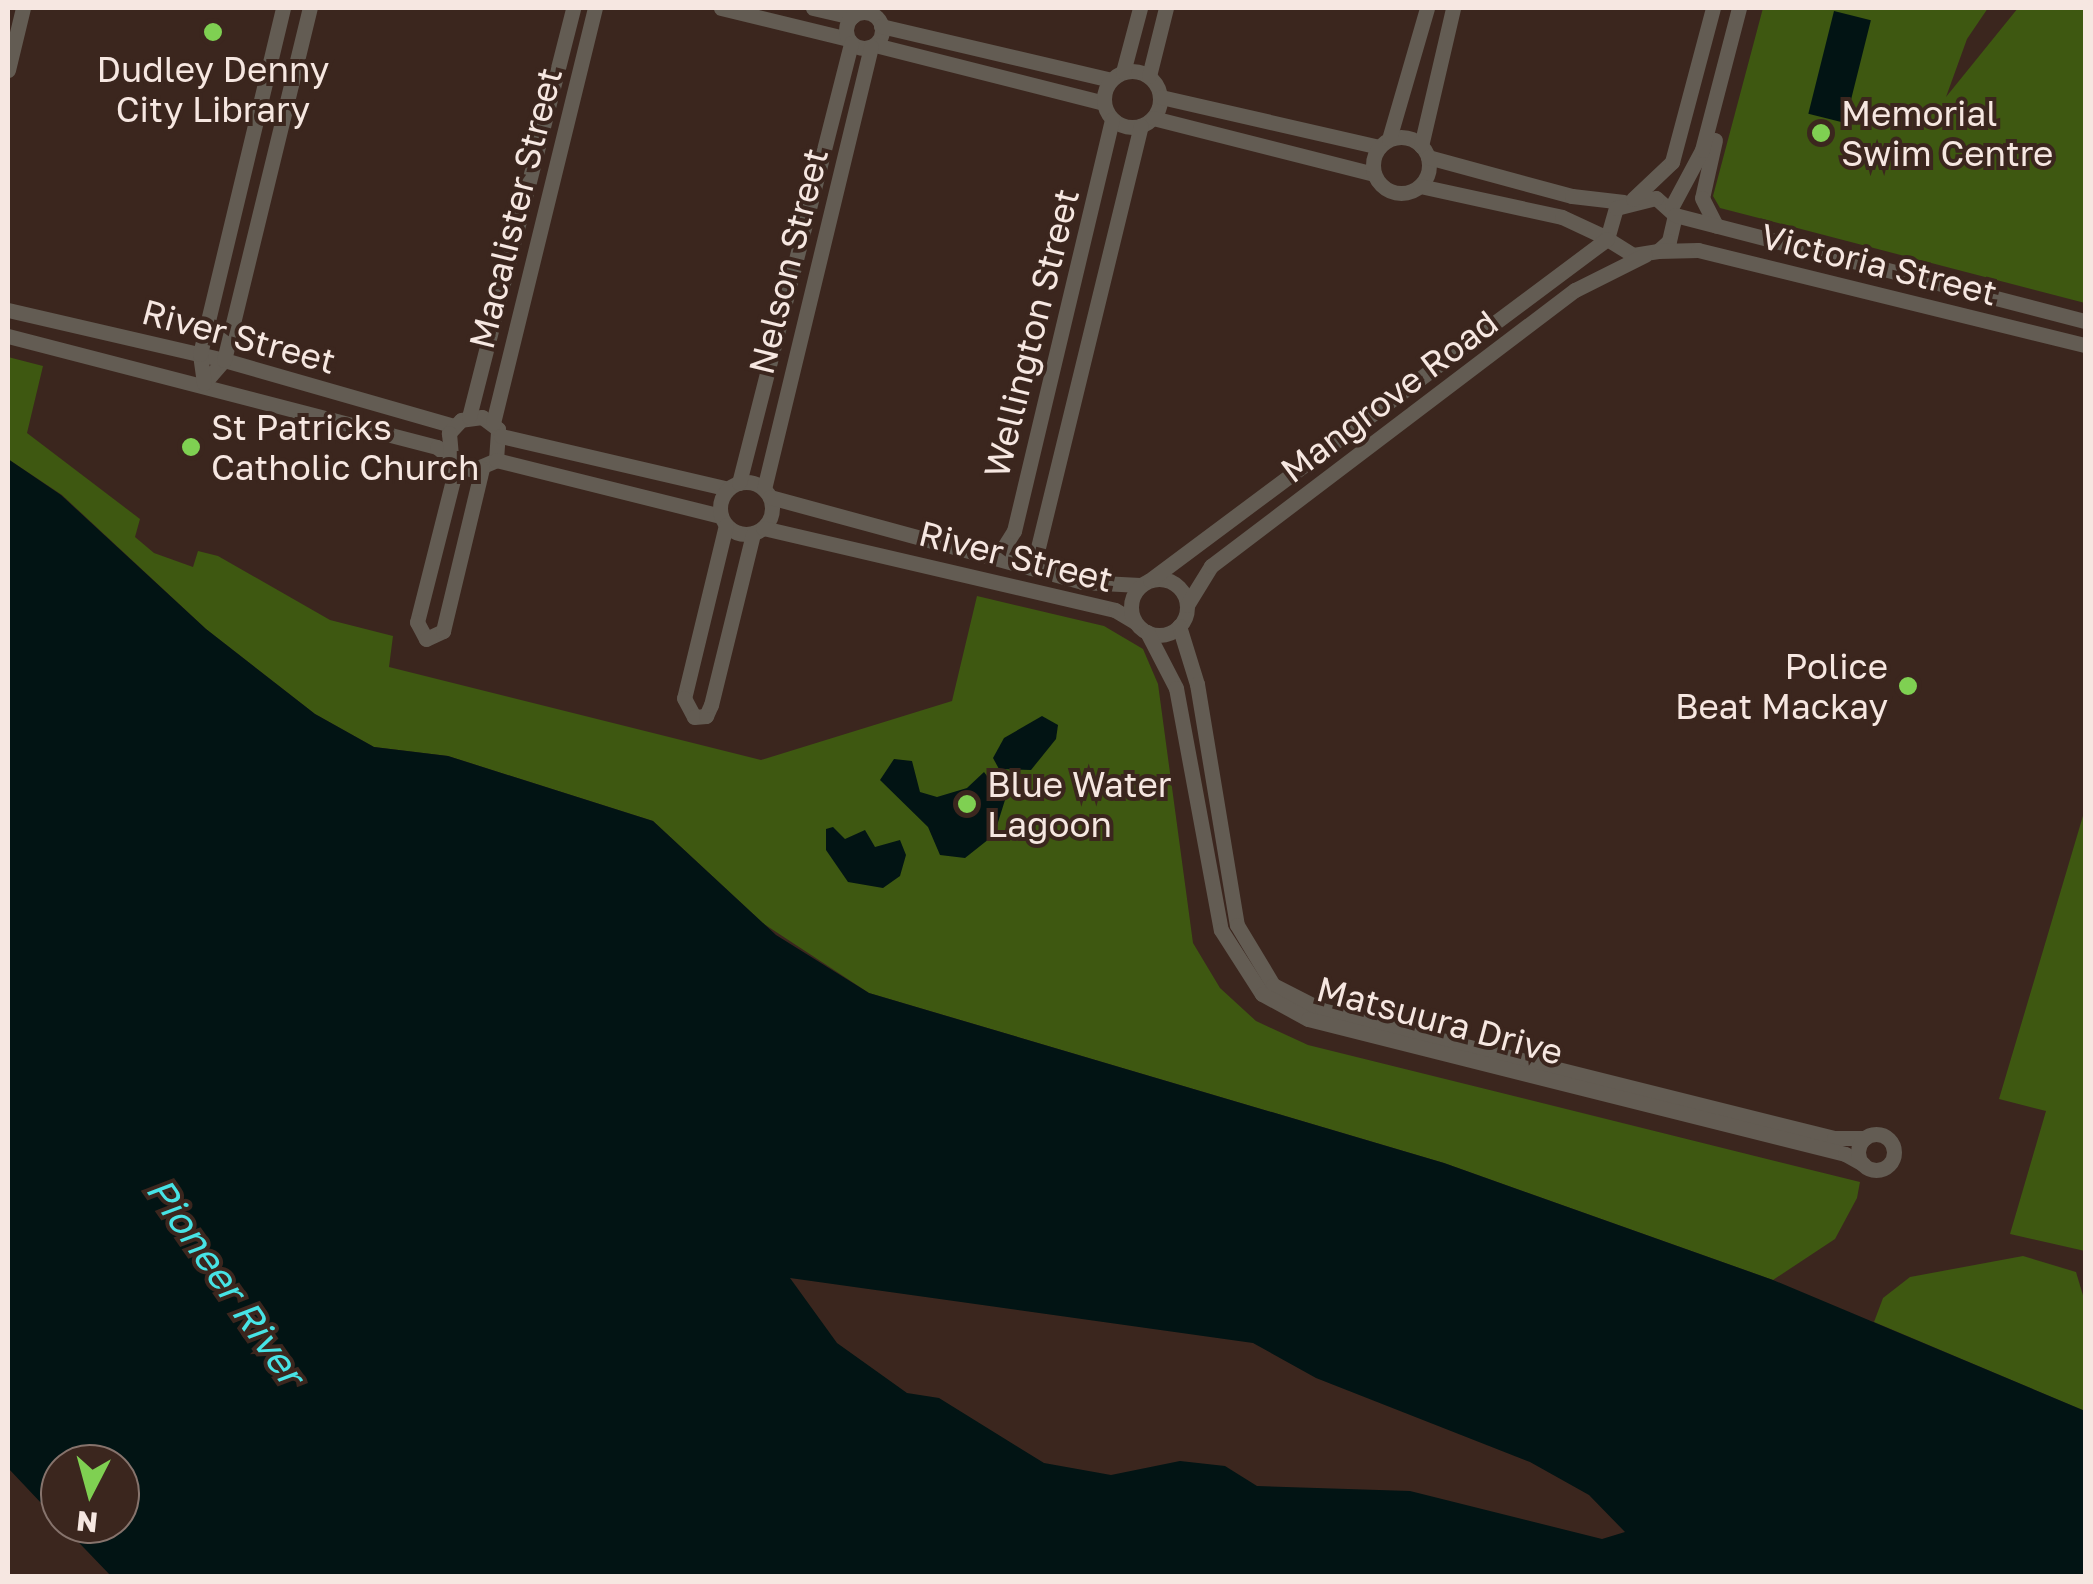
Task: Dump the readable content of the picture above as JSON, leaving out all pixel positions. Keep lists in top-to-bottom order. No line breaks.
{"streets":{"street":["Macalister Street","Nelson Street","Victoria Street","Wellington Street","River Street","Mangrove Road","Matsuura Drive"]},"crossings":[["Macalister Street","River Street"],["Nelson Street","River Street"],["Victoria Street","Mangrove Road"],["Wellington Street","River Street"],["River Street","Mangrove Road"],["River Street","Matsuura Drive"],["Mangrove Road","Matsuura Drive"]],"water":["Pioneer River"],"places":["Dudley Denny City Library","Memorial Swim Centre","St Patricks Catholic Church","Police Beat Mackay","Blue Water Lagoon"],"north":"bottom"}
